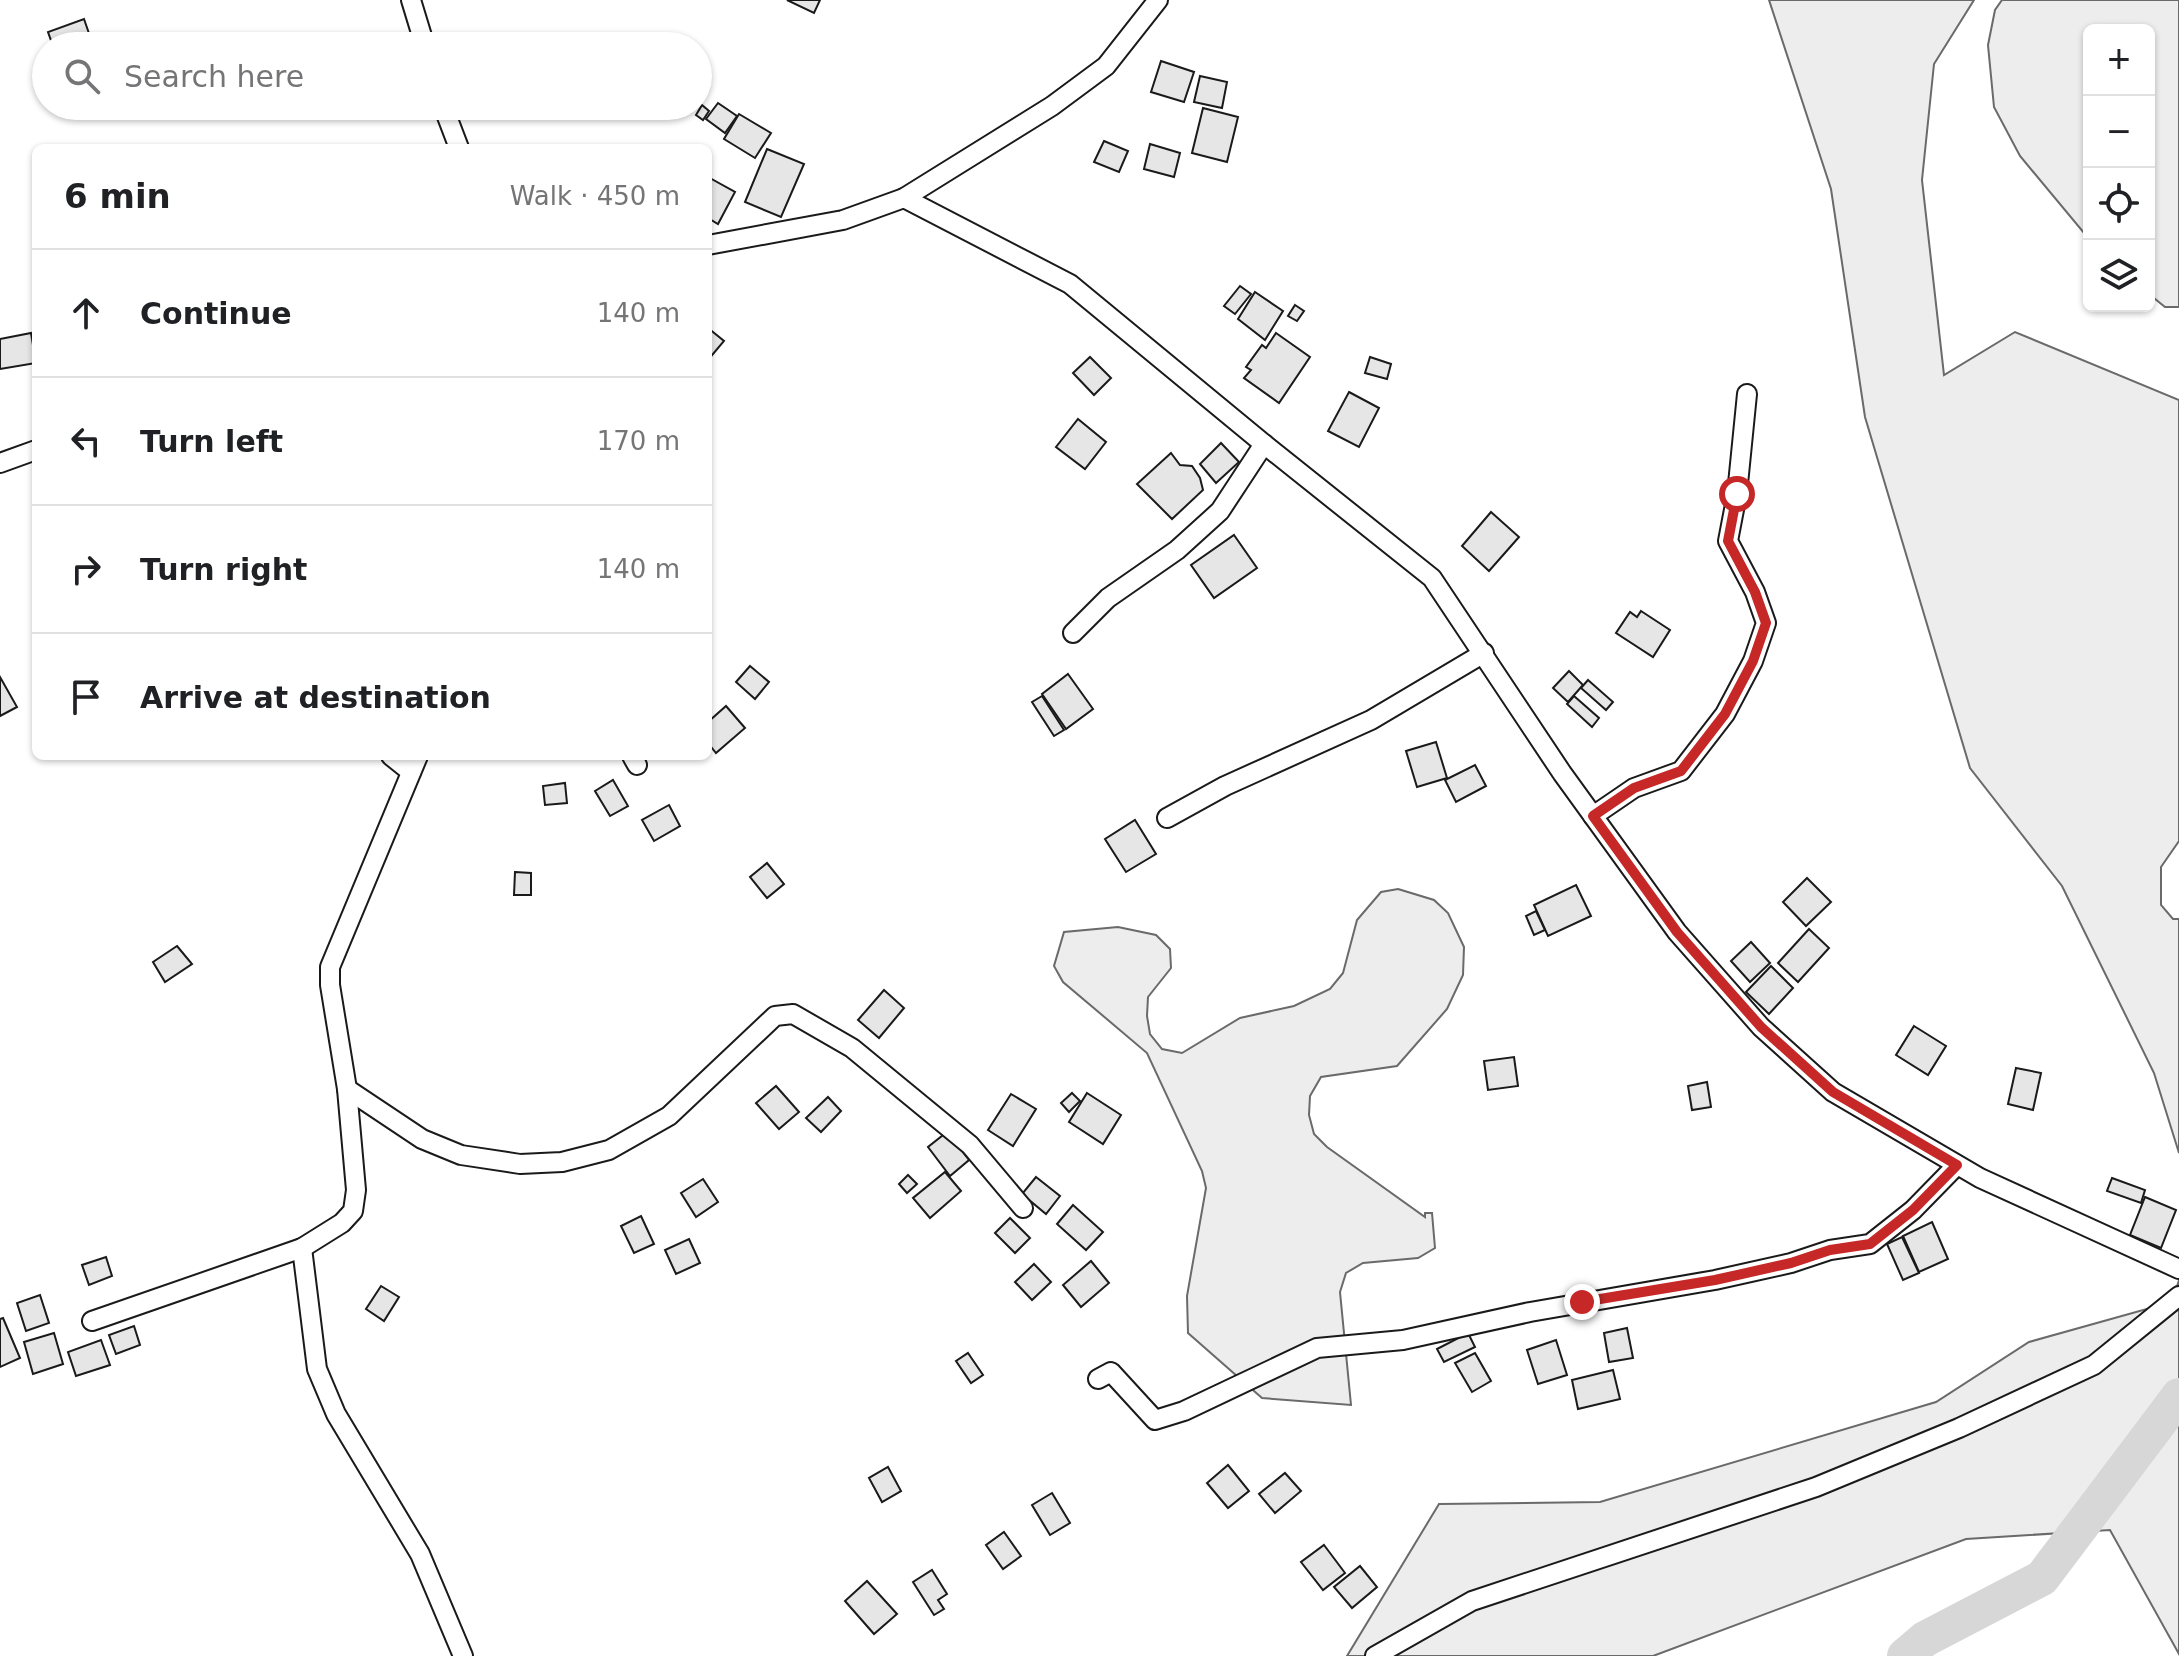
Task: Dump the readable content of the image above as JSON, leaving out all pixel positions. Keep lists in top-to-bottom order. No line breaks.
{"page":{"map_buttons":["+","−"],"search":"Search here","heading":["6 min","Walk · 450 m"],"list":[["Continue","140 m"],["Turn left","170 m"],["Turn right","140 m"],"Arrive at destination"]}}
